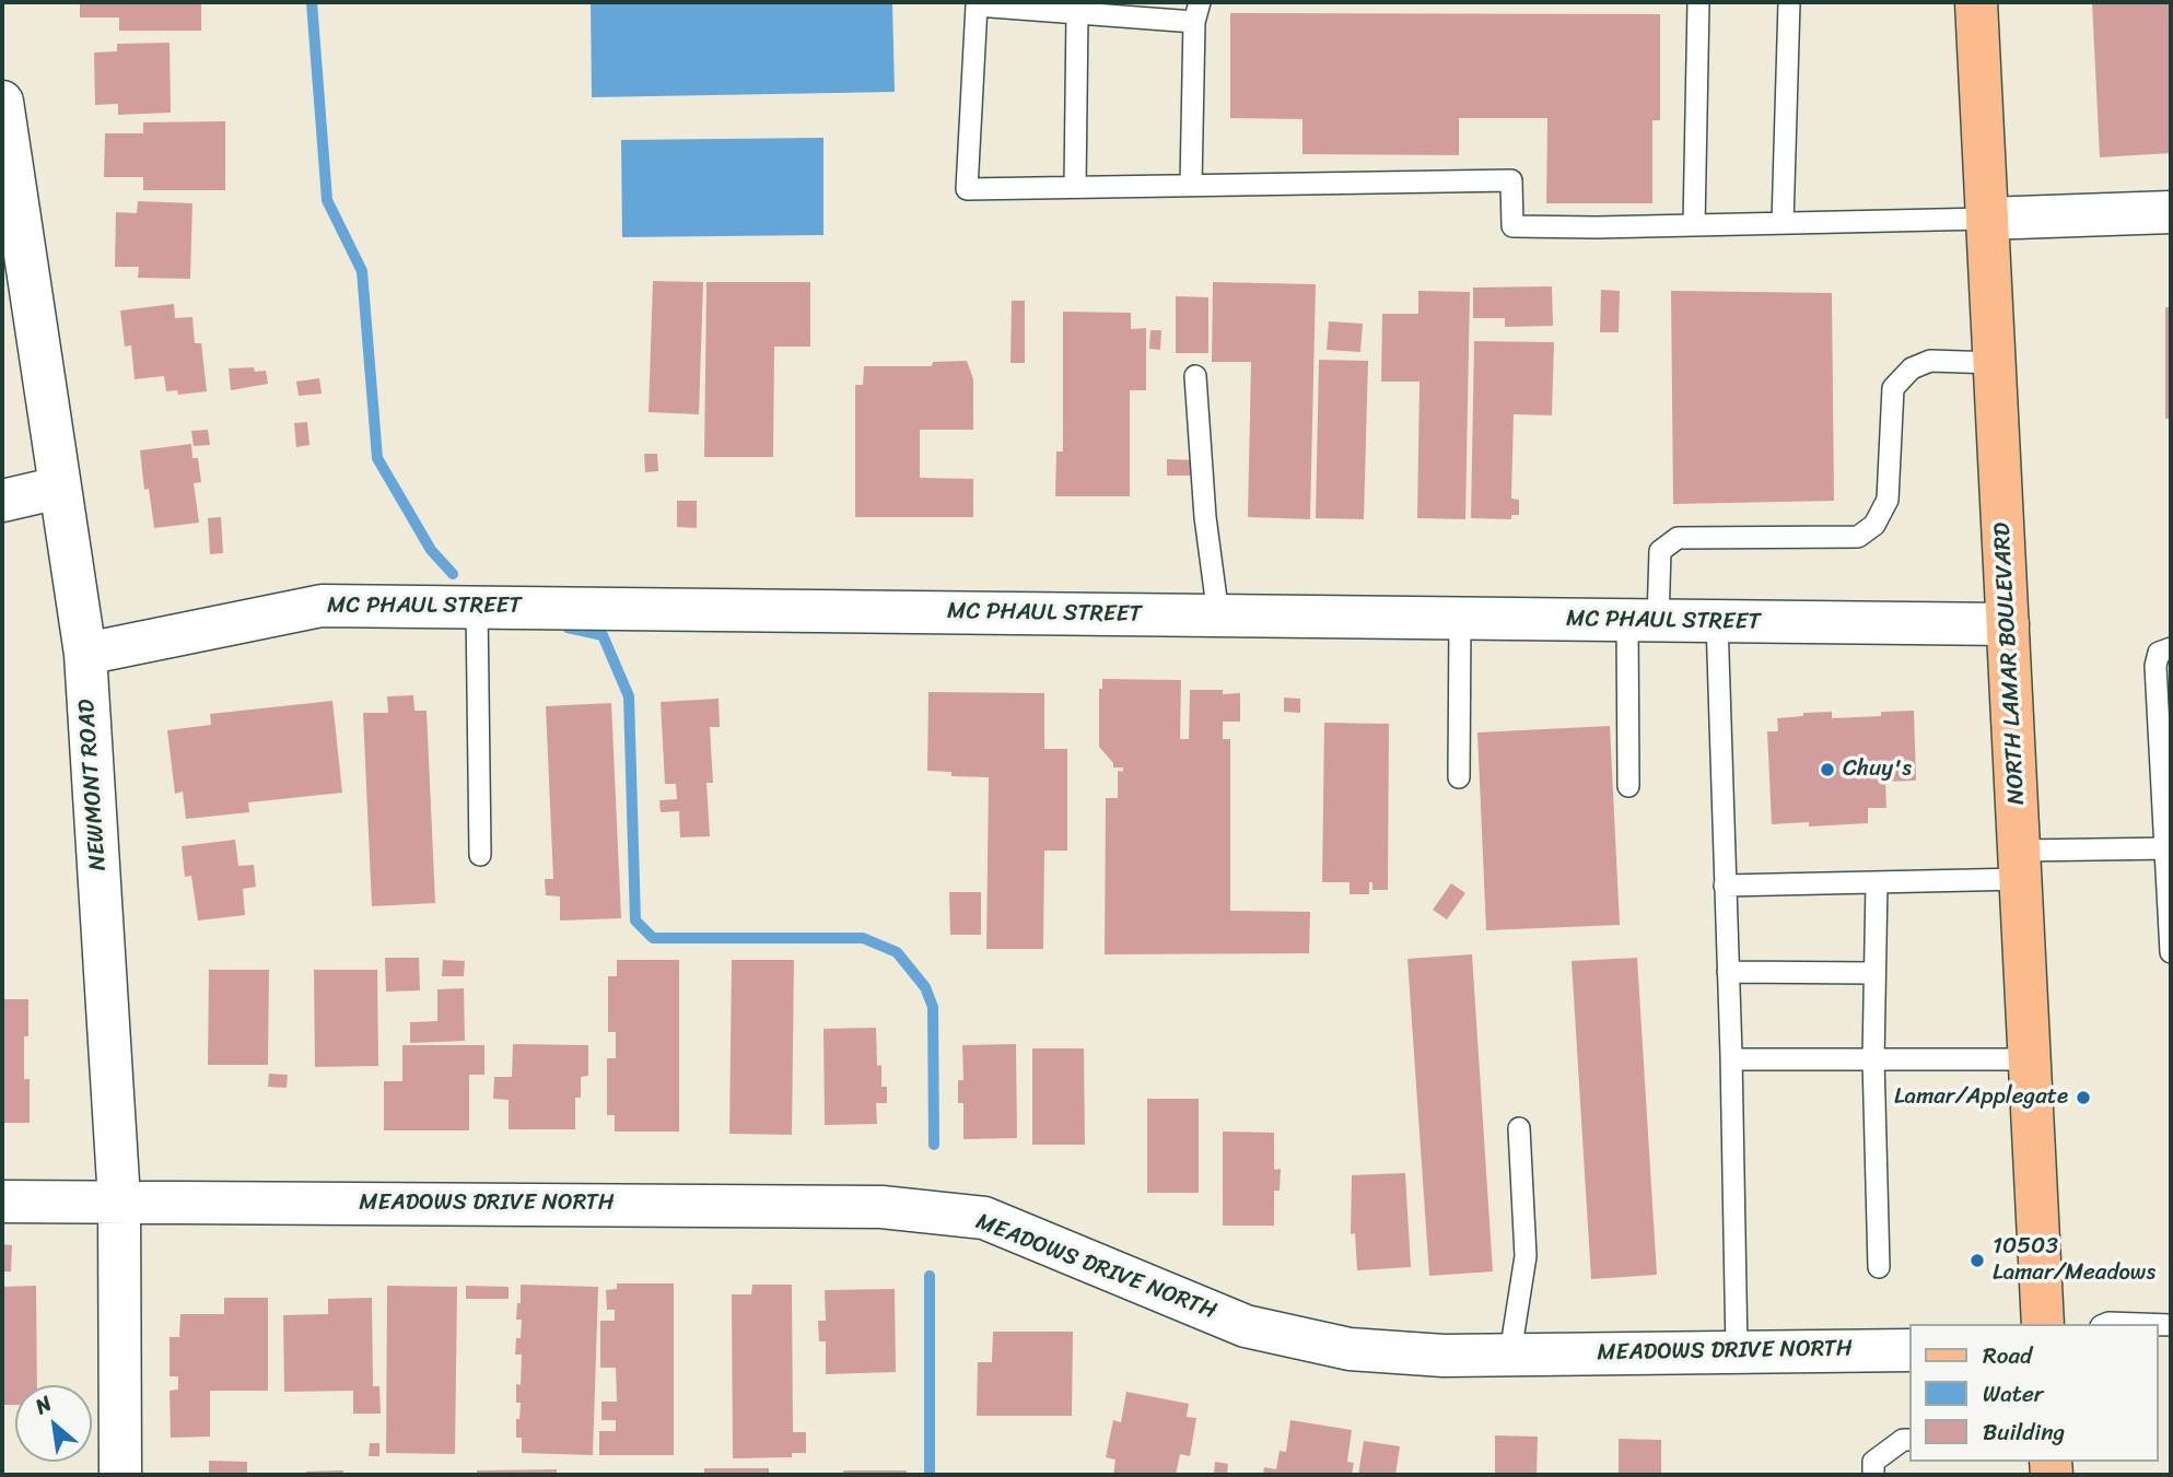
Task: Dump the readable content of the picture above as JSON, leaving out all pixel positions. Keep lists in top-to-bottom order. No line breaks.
{"streets":{"main road":["NORTH LAMAR BOULEVARD"],"street":["MC PHAUL STREET","NEWMONT ROAD","MEADOWS DRIVE NORTH"]},"crossings":[["MC PHAUL STREET","NORTH LAMAR BOULEVARD"],["MC PHAUL STREET","NEWMONT ROAD"],["NEWMONT ROAD","MEADOWS DRIVE NORTH"]],"places":["Chuy's","Lamar/Applegate","10503 Lamar/Meadows"],"legend":["Road","Water","Building"],"north":"top left"}
